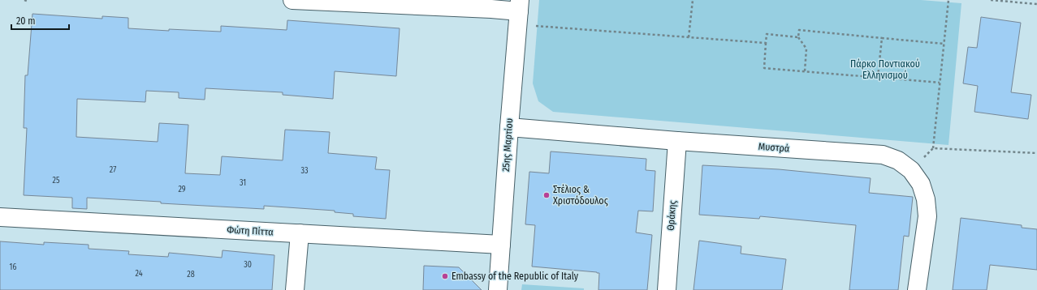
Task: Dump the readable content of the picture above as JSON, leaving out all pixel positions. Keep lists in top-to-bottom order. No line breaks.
{"streets":{"street":["25ης Μαρτίου","Μυστρά","Θράκης","Φώτη Πίττα"]},"crossings":[["25ης Μαρτίου","Μυστρά"],["25ης Μαρτίου","Φώτη Πίττα"],["Μυστρά","Θράκης"]],"parks":["Πάρκο Ποντιακού Ελληνισμού"],"places":["Στέλιος & Χριστόδουλος","Embassy of the Republic of Italy"],"house_numbers":["27","33","25","31","29","30","16","24","28"],"scale_bar":"20 m"}
